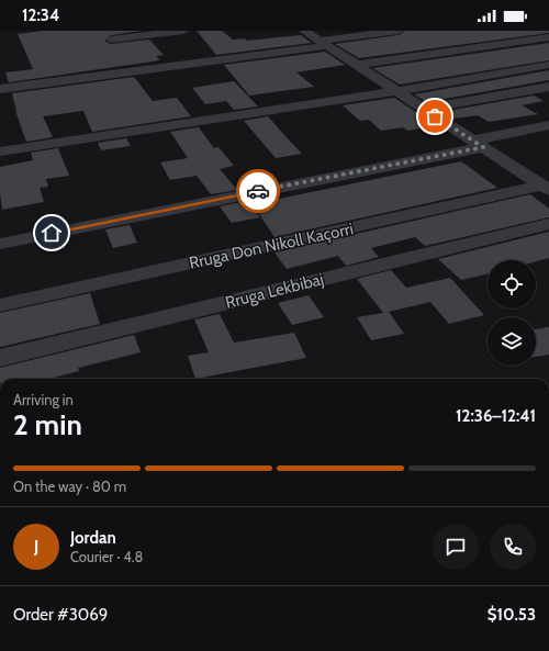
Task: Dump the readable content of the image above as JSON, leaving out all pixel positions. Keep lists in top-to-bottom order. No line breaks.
{"streets":{"street":["Rruga Don Nikoll Kaçorri","Rruga Lekbibaj"]},"page":{"status":"12:34","heading":["2 min","Arriving in","12:36–12:41"],"panel":["Jordan","Courier · 4.8","Order #3069","$10.53"],"bar":"On the way · 80 m","round":"J"}}
